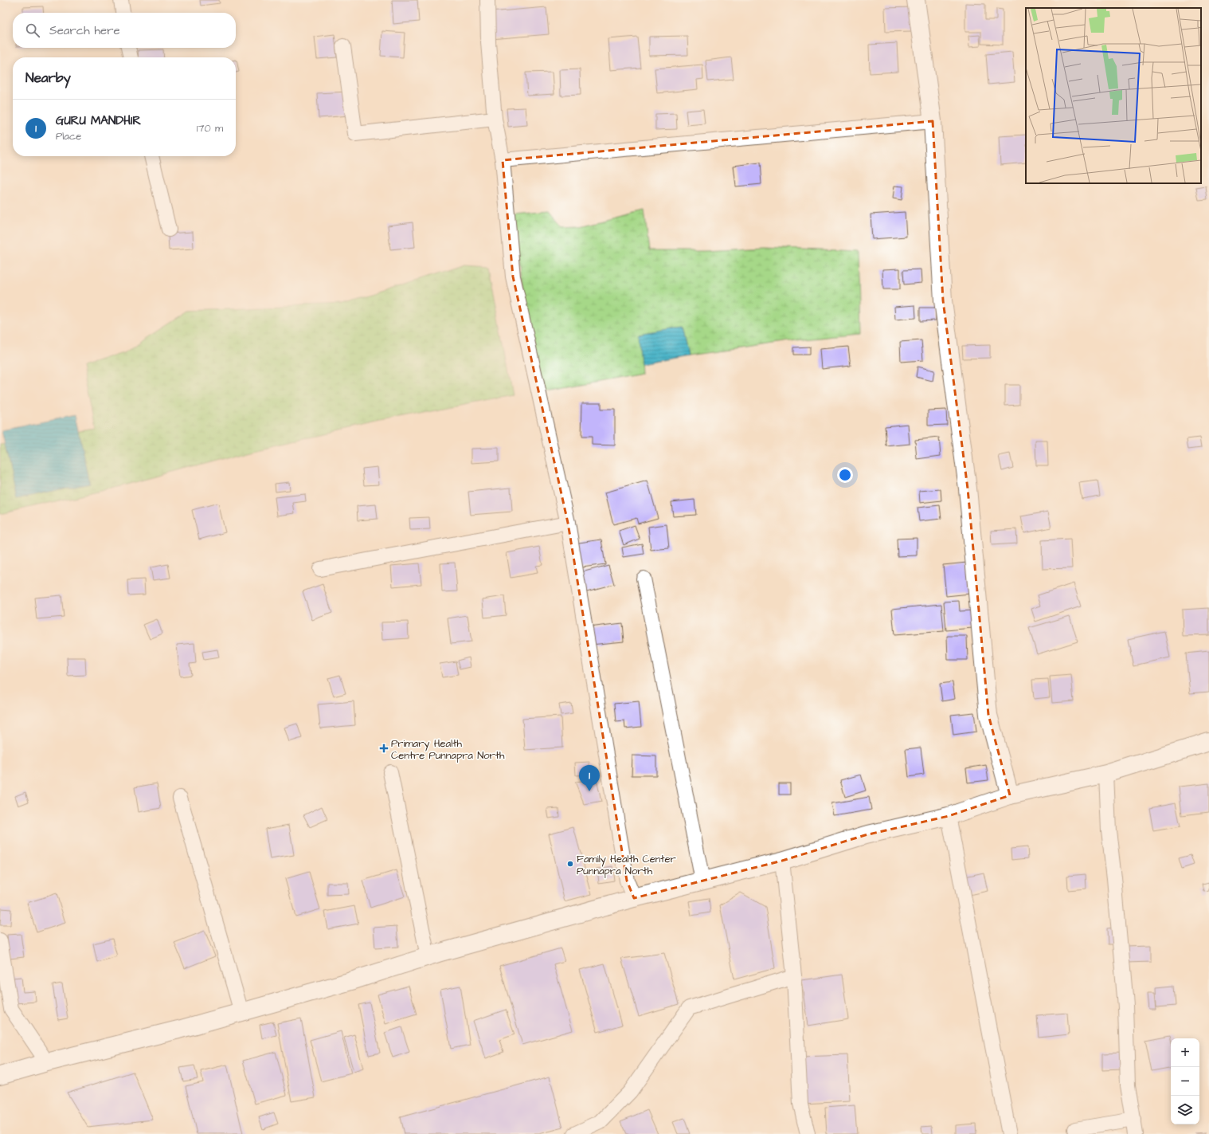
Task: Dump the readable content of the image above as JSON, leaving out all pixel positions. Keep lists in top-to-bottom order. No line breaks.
{"places":{"health":["Primary Health Centre Punnapra North"],"other":["Family Health Center Punnapra North"]},"page":{"search":"Search here","heading":"Nearby","list":[{"mark":"1","name":"GURU MANDHIR","note":"Place","value":"170 m"}],"pins":"1","map_buttons":["+","−"]}}
